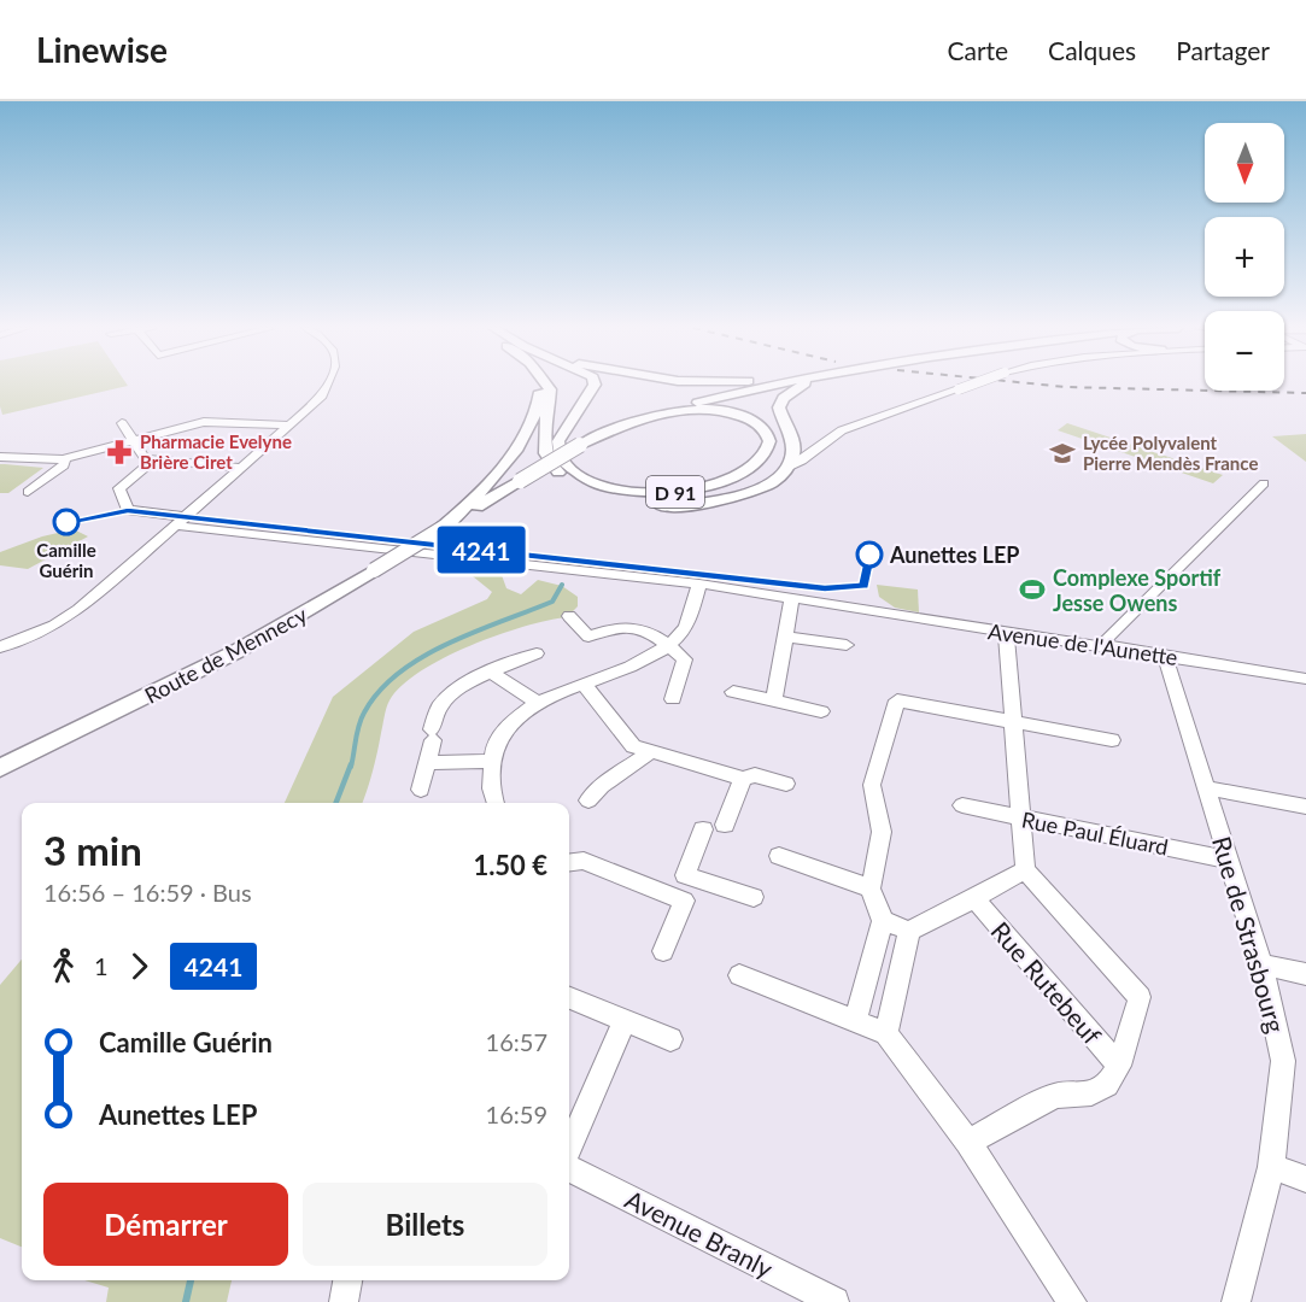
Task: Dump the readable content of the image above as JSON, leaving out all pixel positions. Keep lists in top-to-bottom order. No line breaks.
{"streets":{"main road":["D 91","Route de Mennecy"],"street":["Avenue de l'Aunette","Rue Paul Éluard","Rue de Strasbourg","Rue Rutebeuf","Avenue Branly"]},"crossings":[["D 91","Route de Mennecy"],["Avenue de l'Aunette","Rue de Strasbourg"],["Rue Paul Éluard","Rue de Strasbourg"]],"places":{"pharmacy":["Pharmacie Evelyne Brière Ciret"],"school or university":["Lycée Polyvalent Pierre Mendès France"],"other":["Camille Guérin","Aunettes LEP"],"sports":["Complexe Sportif Jesse Owens"]},"lines":["bus line 4241"],"north":"bottom","page":{"header":"Linewise","nav":["Carte","Calques","Partager"],"on_map":"4241","map_buttons":["+","−"],"heading":["3 min","16:56 – 16:59 · Bus","1.50 €"],"legs":["1","4241"],"list":[{"name":"Camille Guérin","value":"16:57"},{"name":"Aunettes LEP","value":"16:59"}],"buttons":["Démarrer","Billets"]}}
